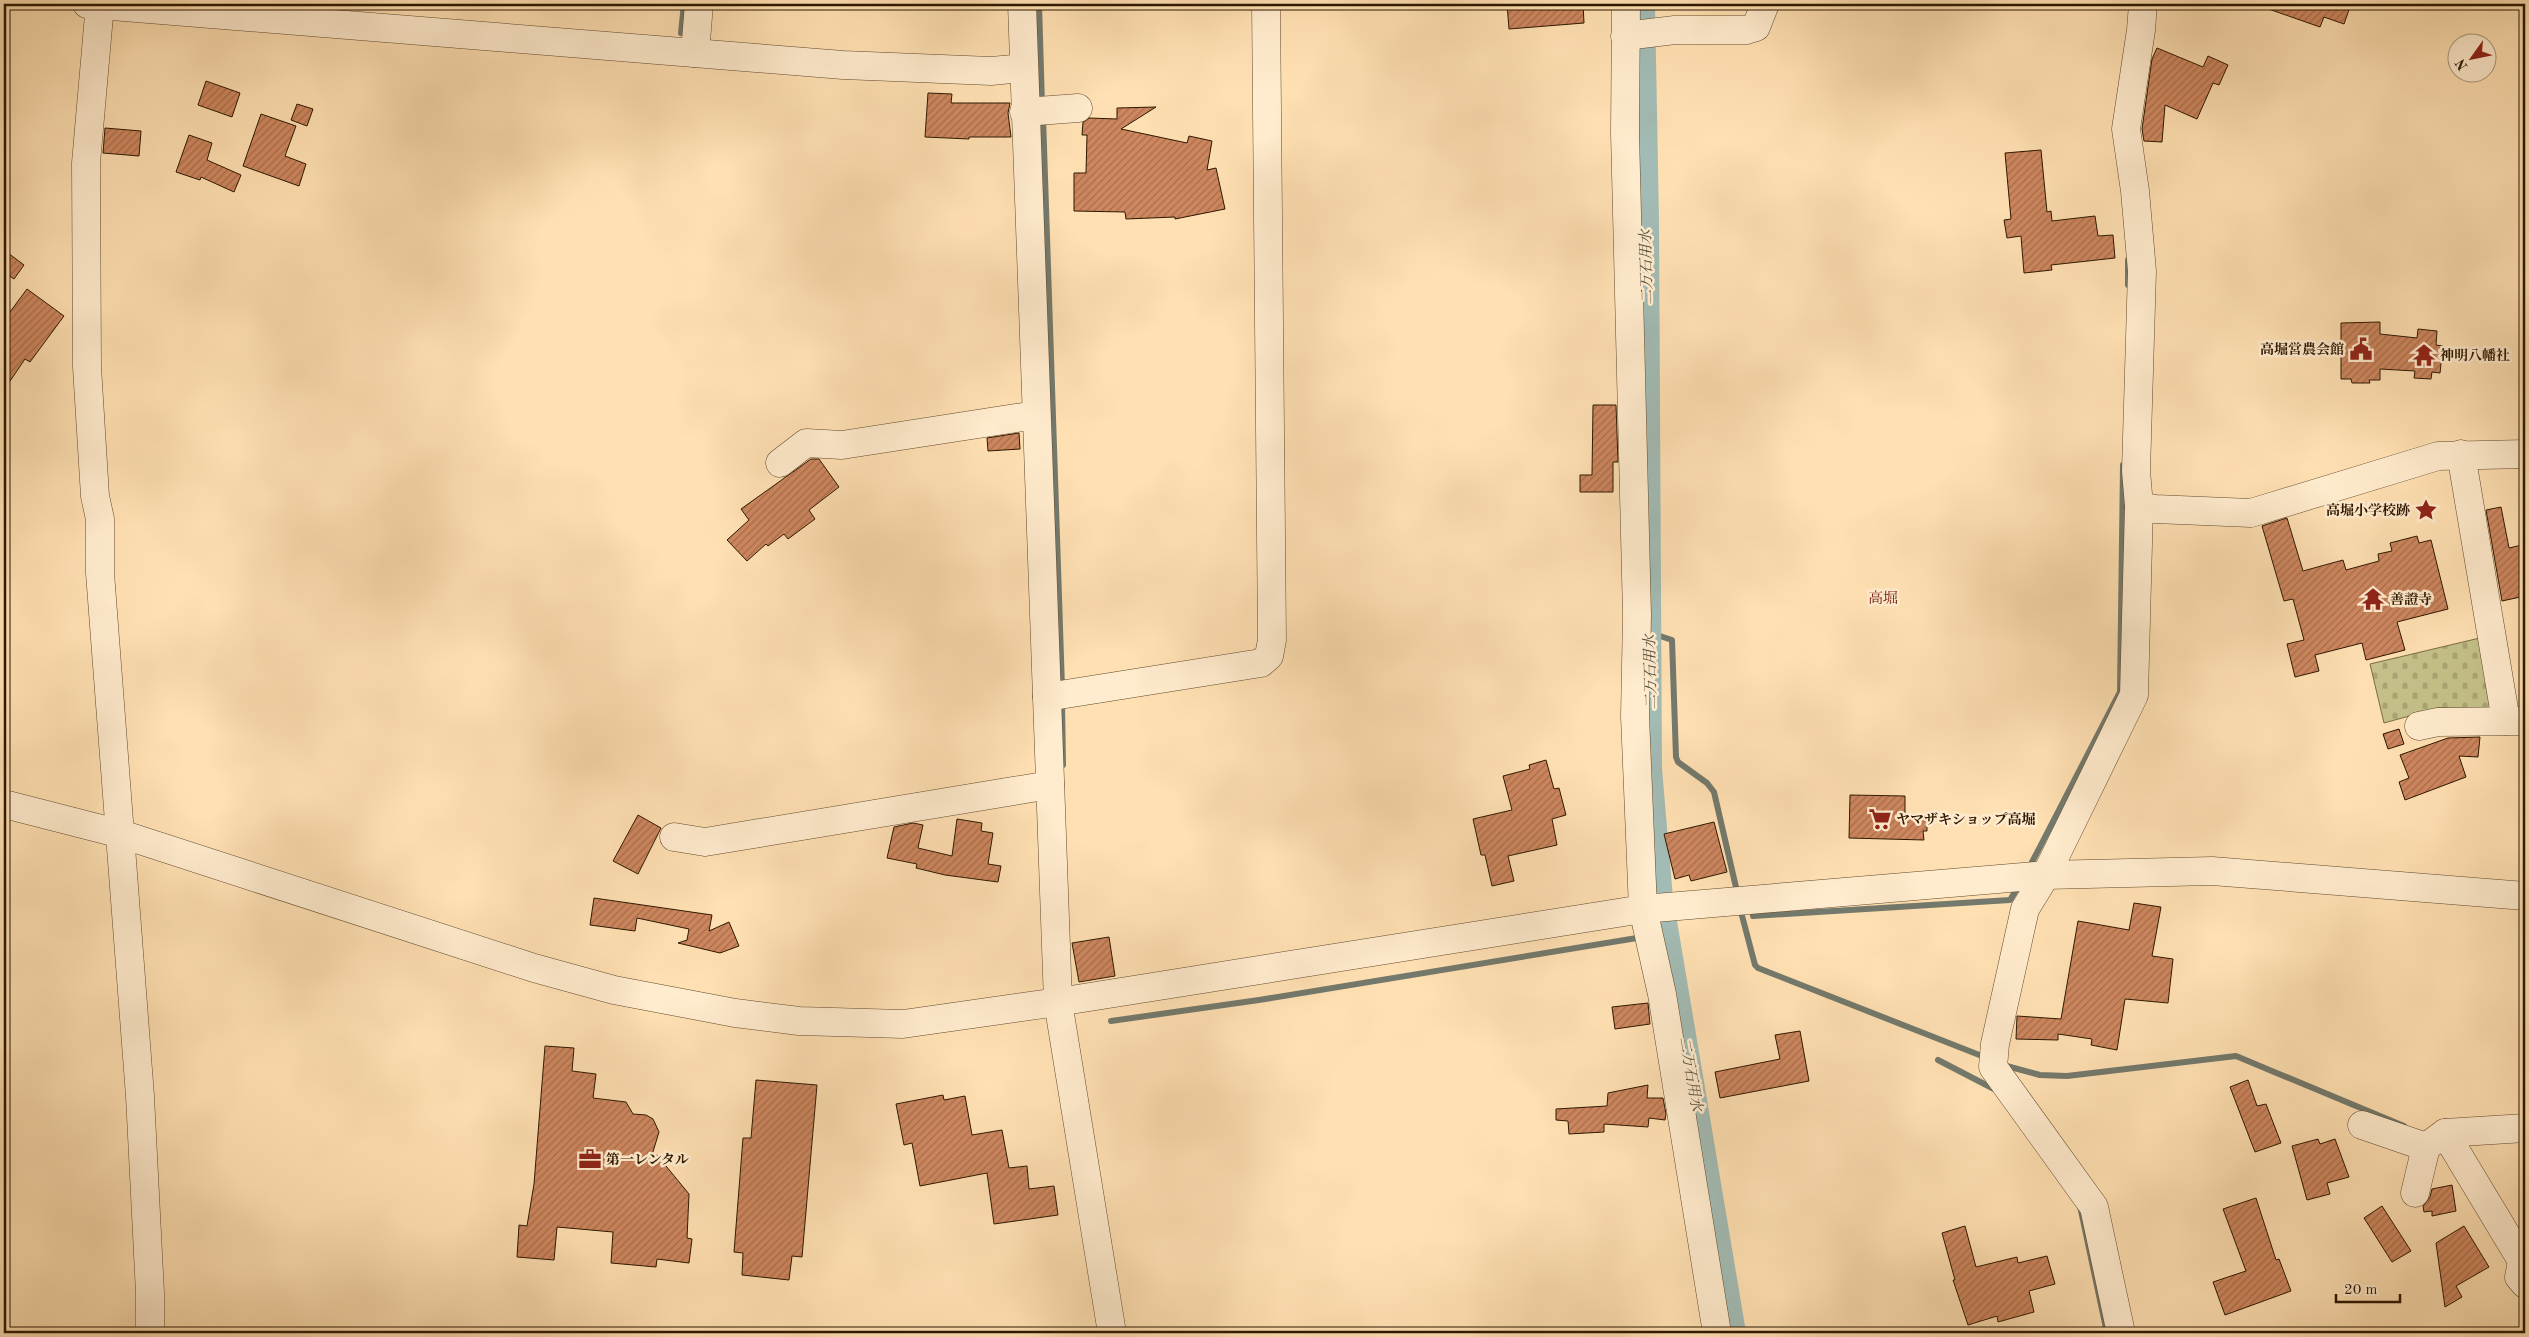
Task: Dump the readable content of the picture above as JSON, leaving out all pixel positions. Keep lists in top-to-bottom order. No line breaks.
{"districts":["高堀"],"water":["二万石用水"],"places":{"public building":["高堀営農会館"],"temple":["神明八幡社","善證寺"],"place":["高堀小学校跡"],"supermarket":["ヤマザキショップ高堀"],"office":["第一レンタル"]},"scale_bar":"20 m","north":"bottom left"}
